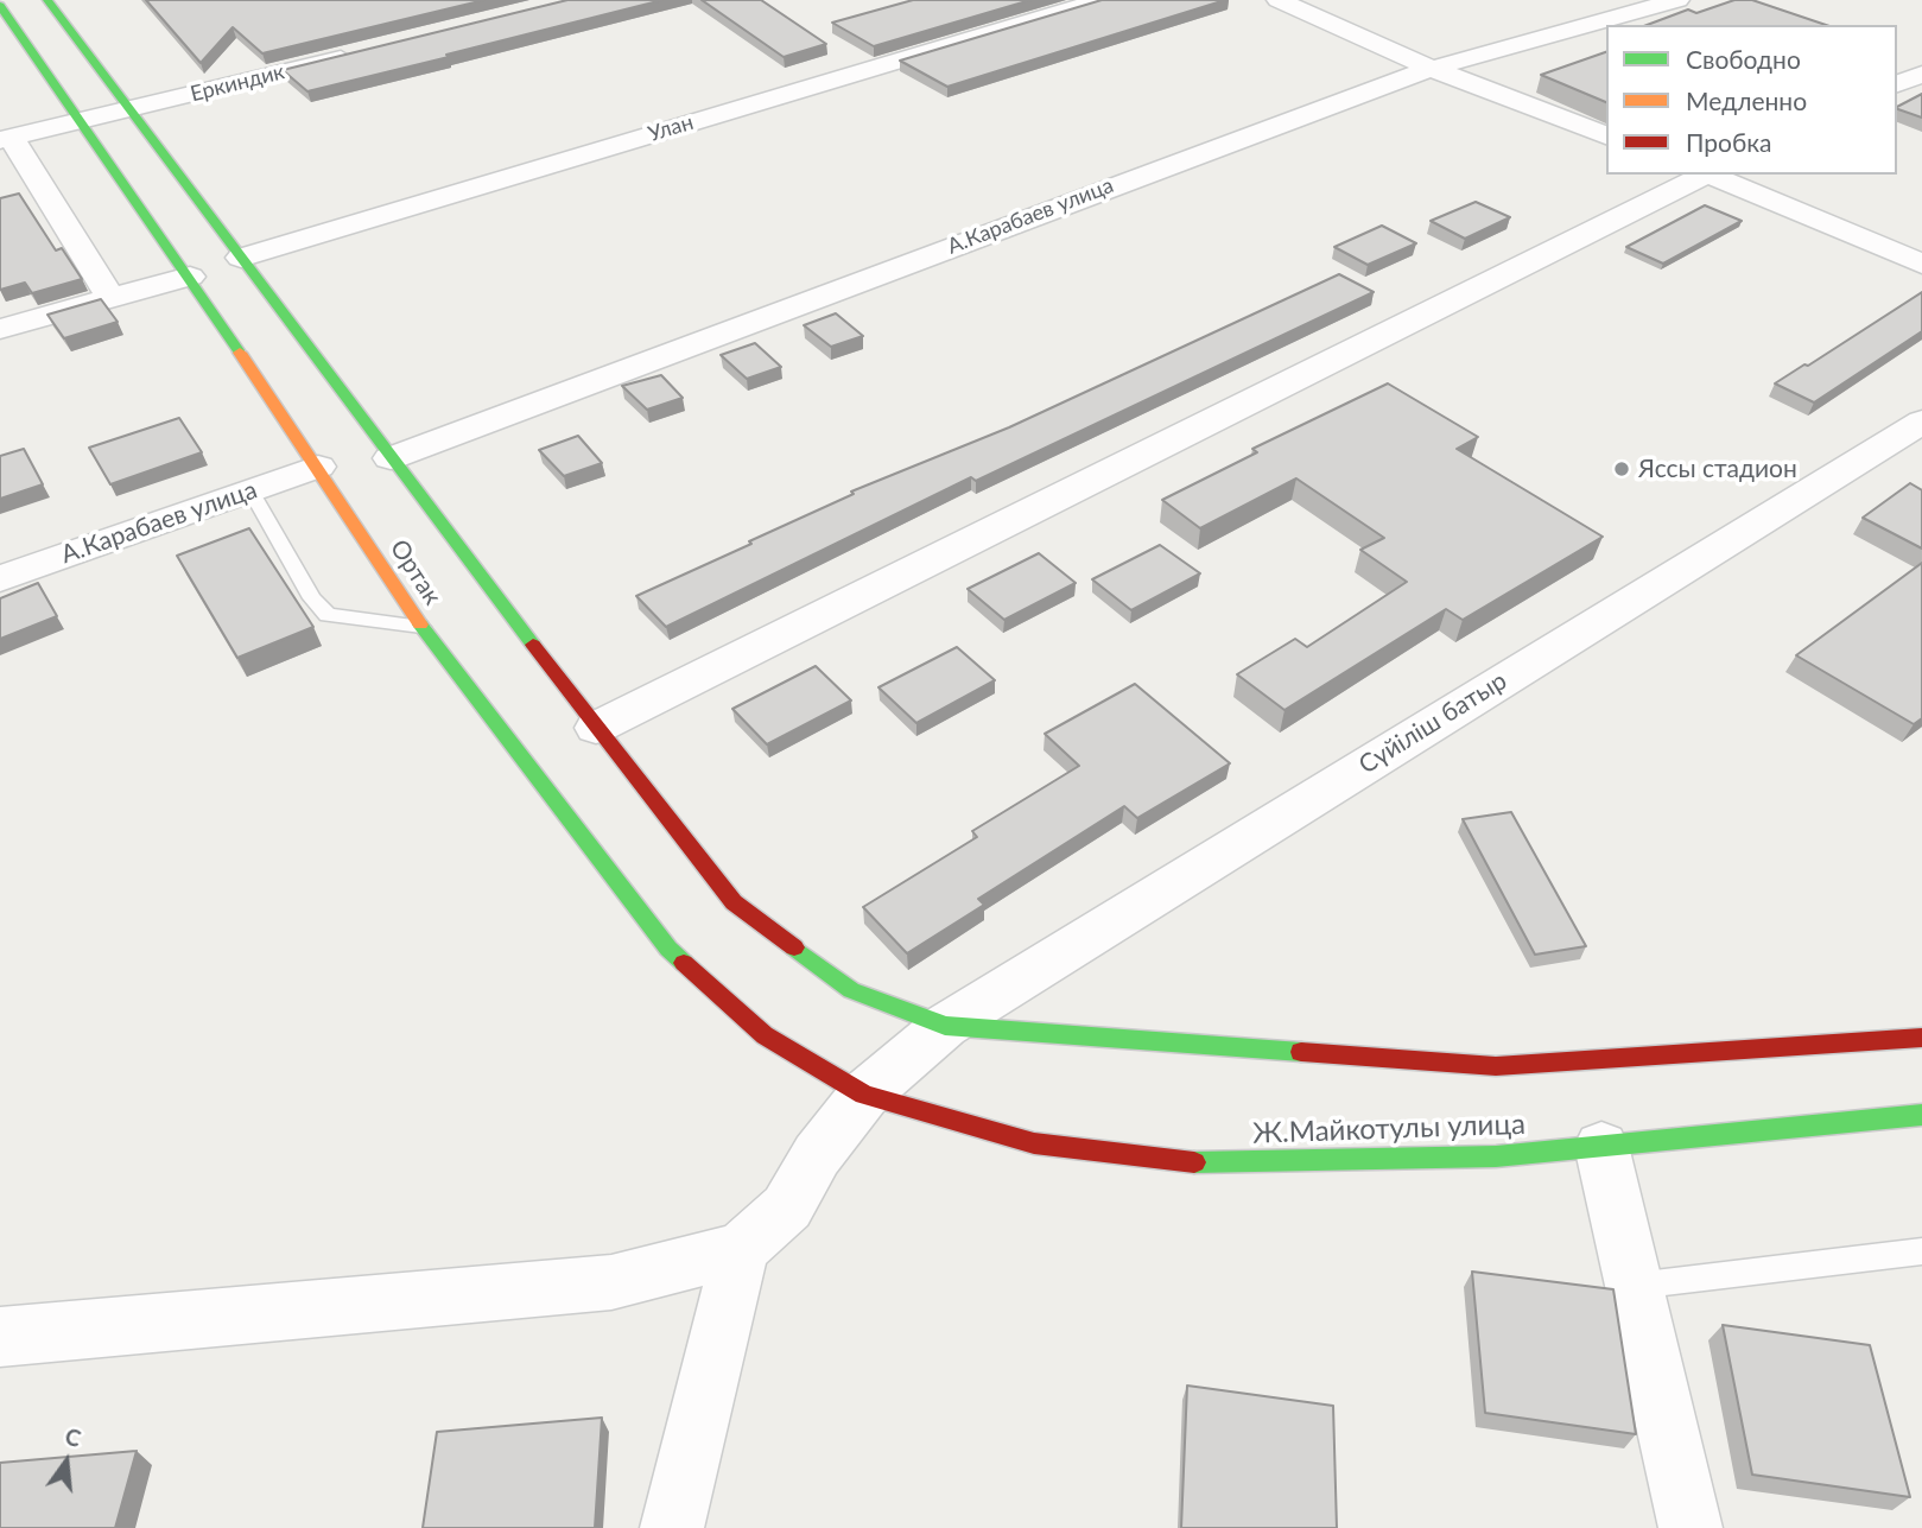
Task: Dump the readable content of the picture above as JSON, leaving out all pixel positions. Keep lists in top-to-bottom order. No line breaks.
{"streets":{"street":["Еркиндик","Улан","А.Карабаев улица","Ортак","Сүйіліш батыр","Ж.Майкотулы улица"]},"crossings":[["Еркиндик","Ортак"],["Улан","Ортак"],["А.Карабаев улица","Ортак"],["Ортак","Сүйіліш батыр"],["Ортак","Ж.Майкотулы улица"],["Сүйіліш батыр","Ж.Майкотулы улица"]],"places":["Яссы стадион"],"legend":["Свободно","Медленно","Пробка"],"north":"top"}
